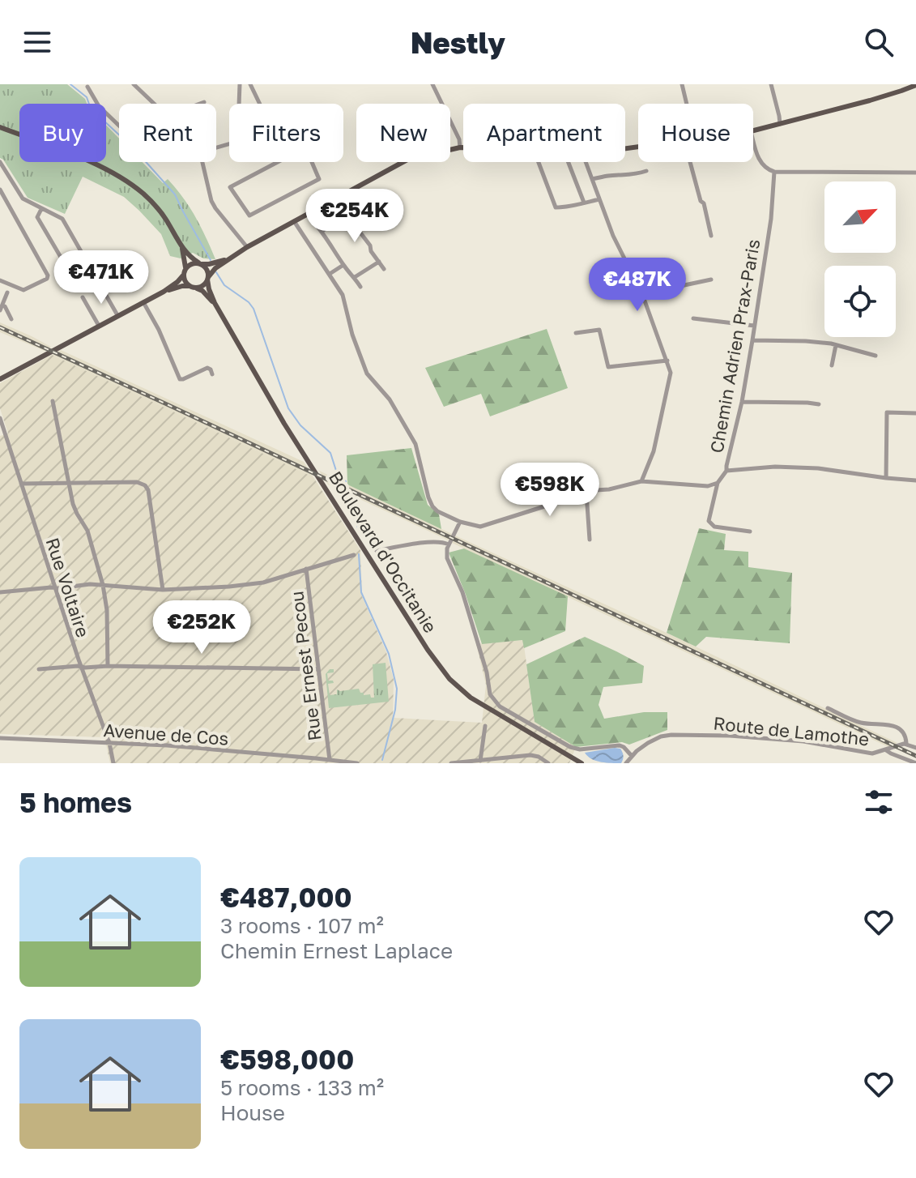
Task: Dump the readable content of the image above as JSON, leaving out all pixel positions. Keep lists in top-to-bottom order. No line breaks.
{"streets":{"main road":["Boulevard d'Occitanie"],"street":["Chemin Adrien Prax-Paris","Rue Voltaire","Rue Ernest Pecou","Route de Lamothe","Avenue de Cos"]},"crossings":[["Rue Voltaire","Avenue de Cos"],["Rue Ernest Pecou","Avenue de Cos"]],"north":"top right","page":{"header":"Nestly","chip":["Buy","Rent","Filters","New","Apartment","House"],"price":["€254K","€471K","€487K","€598K","€252K"],"heading":"5 homes","list":[{"name":"€487,000","note":"3 rooms · 107 m² · Chemin Ernest Laplace"},{"name":"€598,000","note":"5 rooms · 133 m² · House"}]}}
